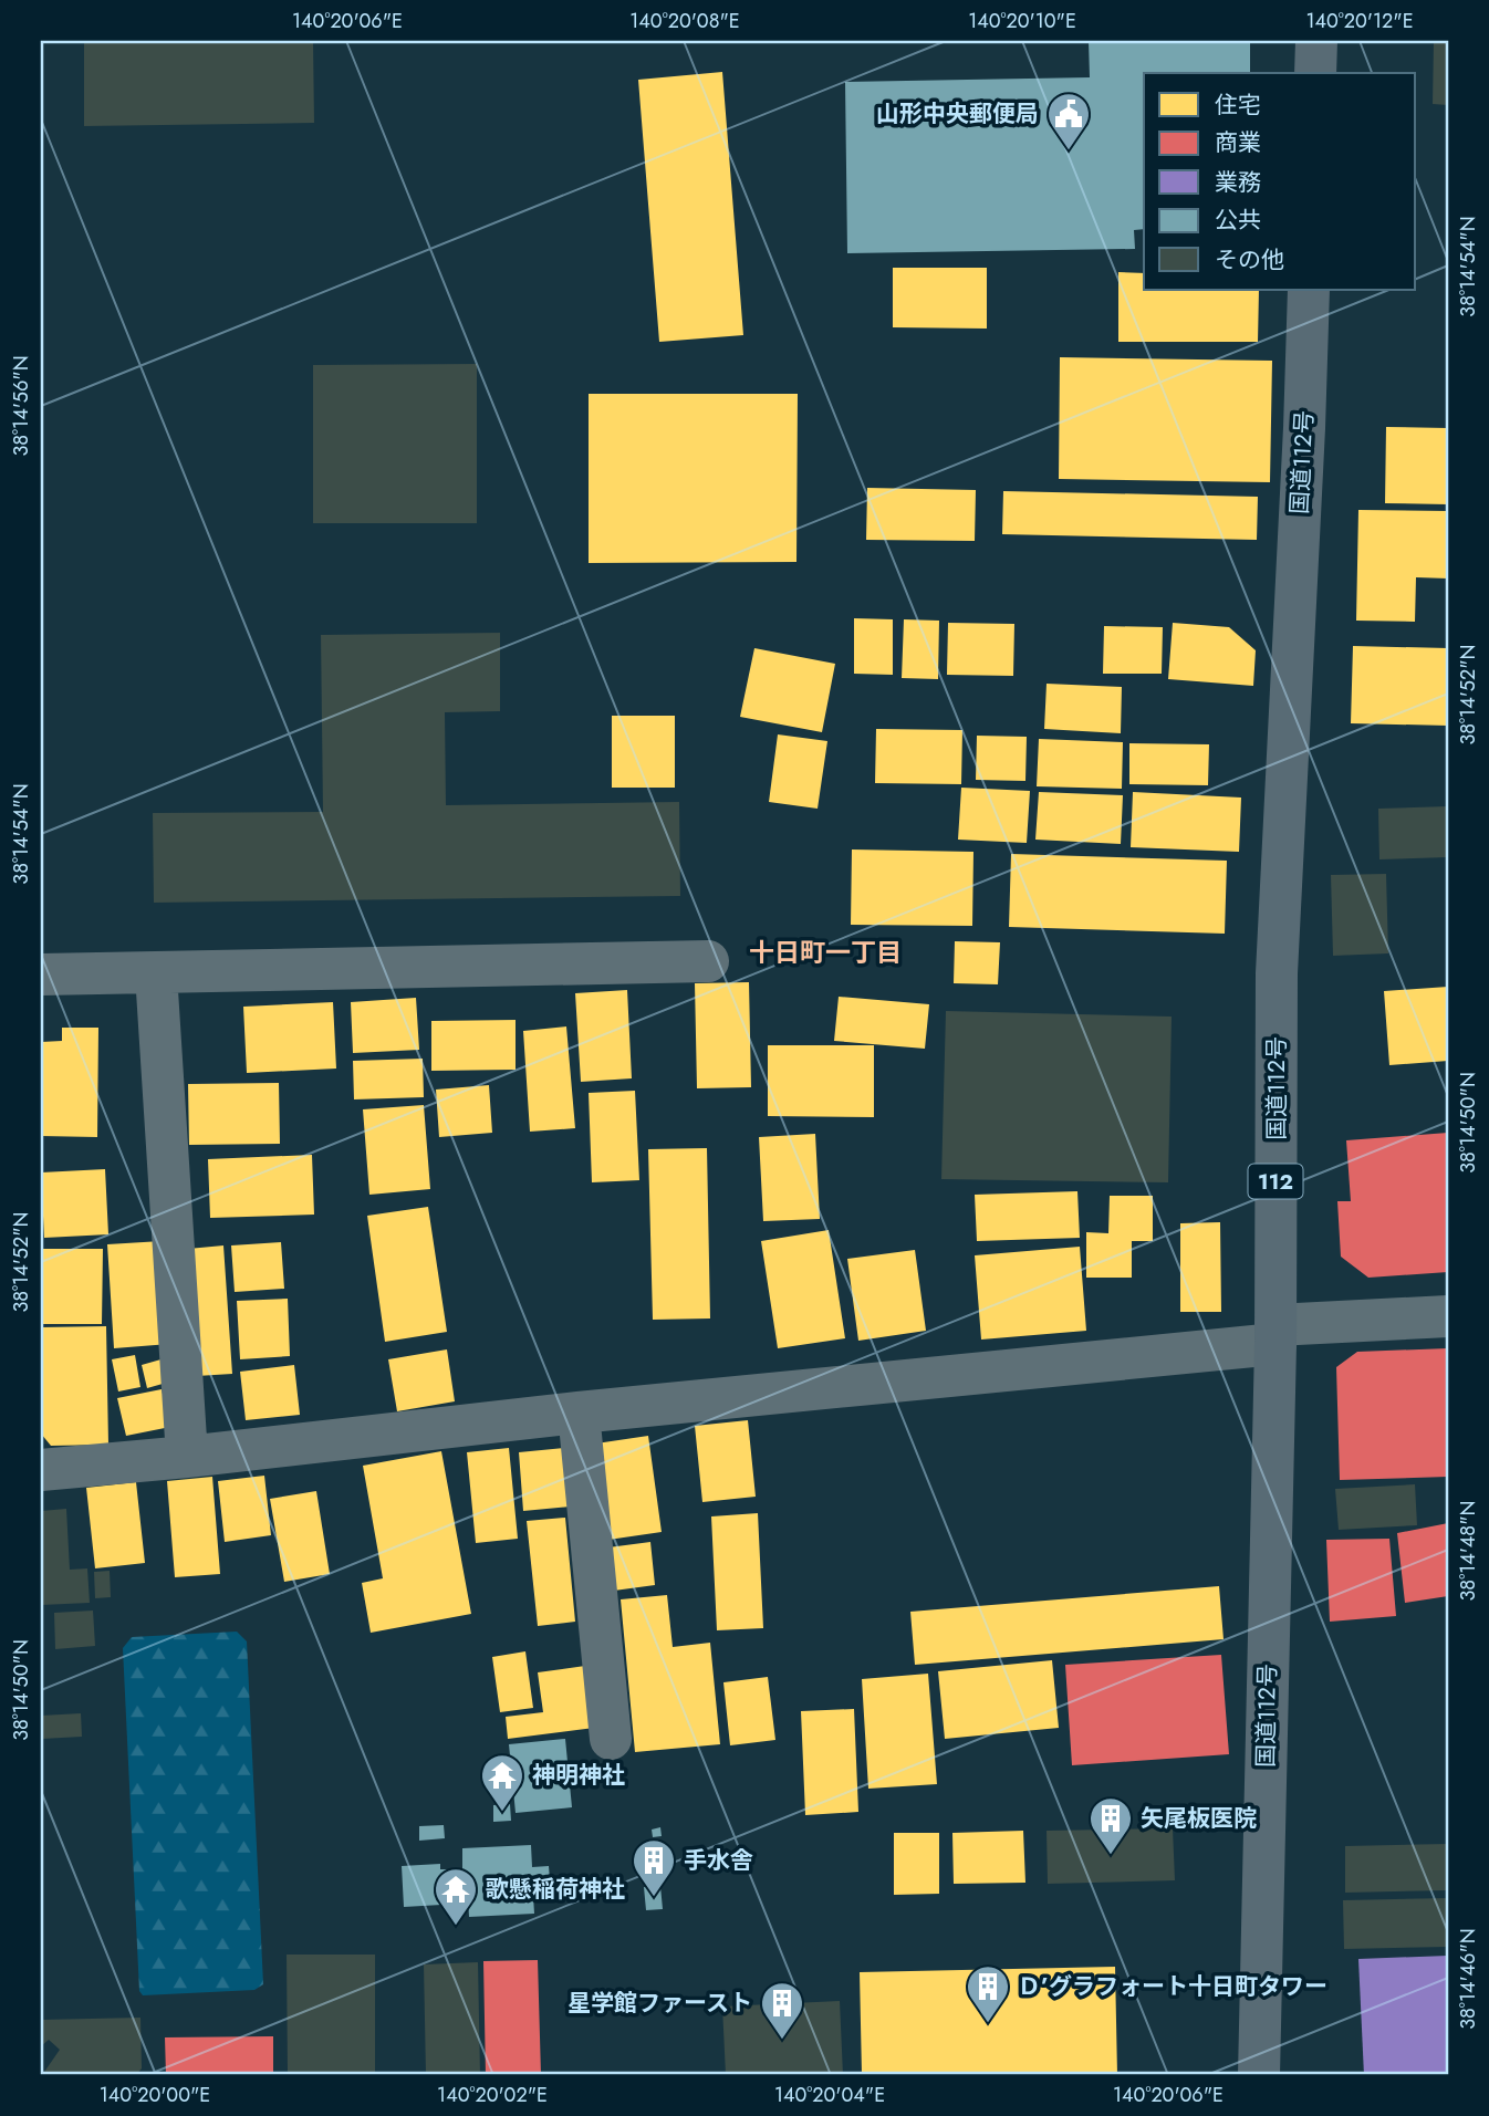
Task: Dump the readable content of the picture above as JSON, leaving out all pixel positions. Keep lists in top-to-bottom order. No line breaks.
{"streets":{"highway":["国道112号","112"]},"districts":["十日町一丁目"],"places":{"public building":["山形中央郵便局"],"temple":["神明神社","歌懸稲荷神社"],"building":["矢尾板医院","手水舎","Ｄ’グラフォート十日町タワー","星学館ファースト"]},"legend":["住宅","商業","業務","公共","その他"],"coordinates":["140°20'06\"E","140°20'08\"E","140°20'10\"E","140°20'12\"E","38°14'54\"N","38°14'56\"N","38°14'52\"N","38°14'50\"N","38°14'48\"N","38°14'46\"N","140°20'00\"E","140°20'02\"E","140°20'04\"E"]}
